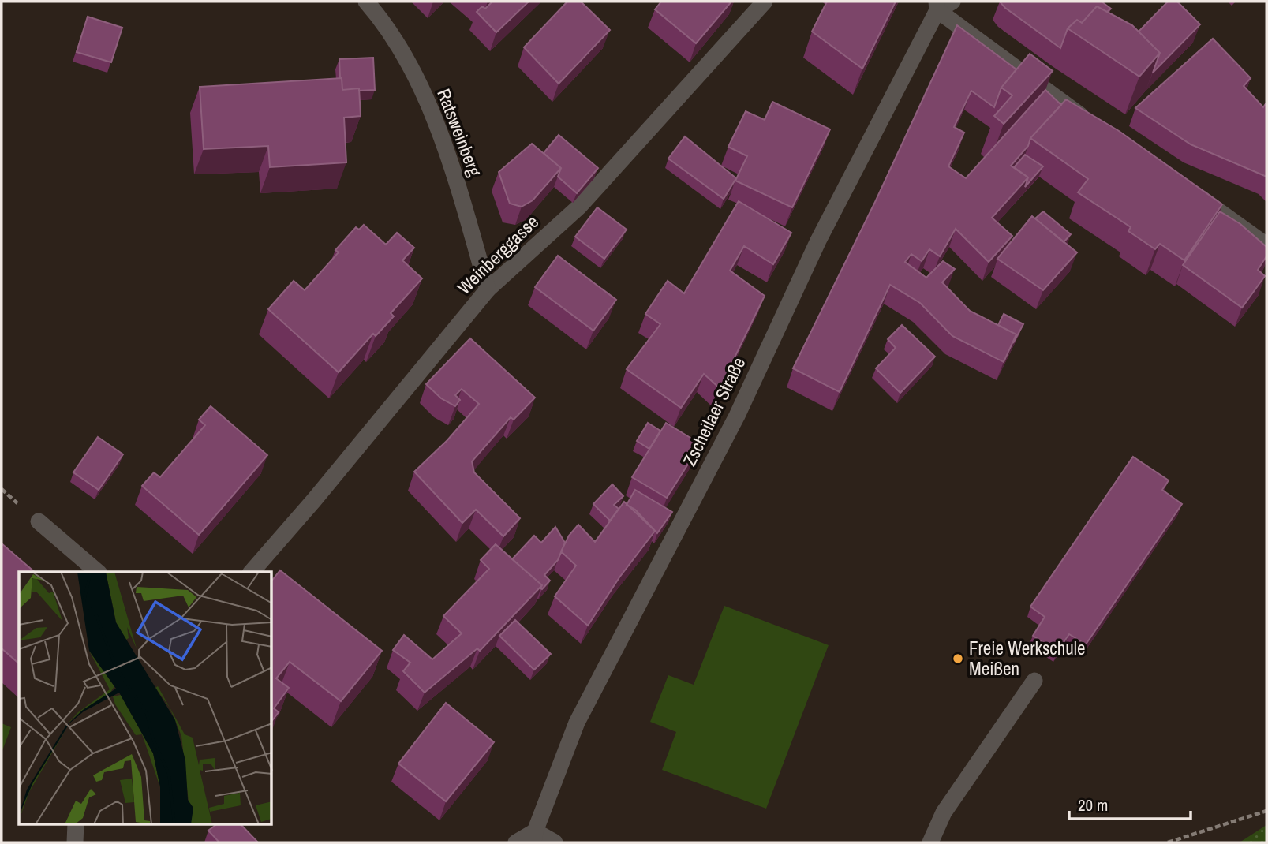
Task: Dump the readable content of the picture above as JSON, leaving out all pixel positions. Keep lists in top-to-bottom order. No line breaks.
{"streets":{"street":["Ratsweinberg","Weinberggasse","Zscheilaer Straße"]},"crossings":[["Ratsweinberg","Weinberggasse"]],"places":["Freie Werkschule Meißen"],"scale_bar":"20 m"}
